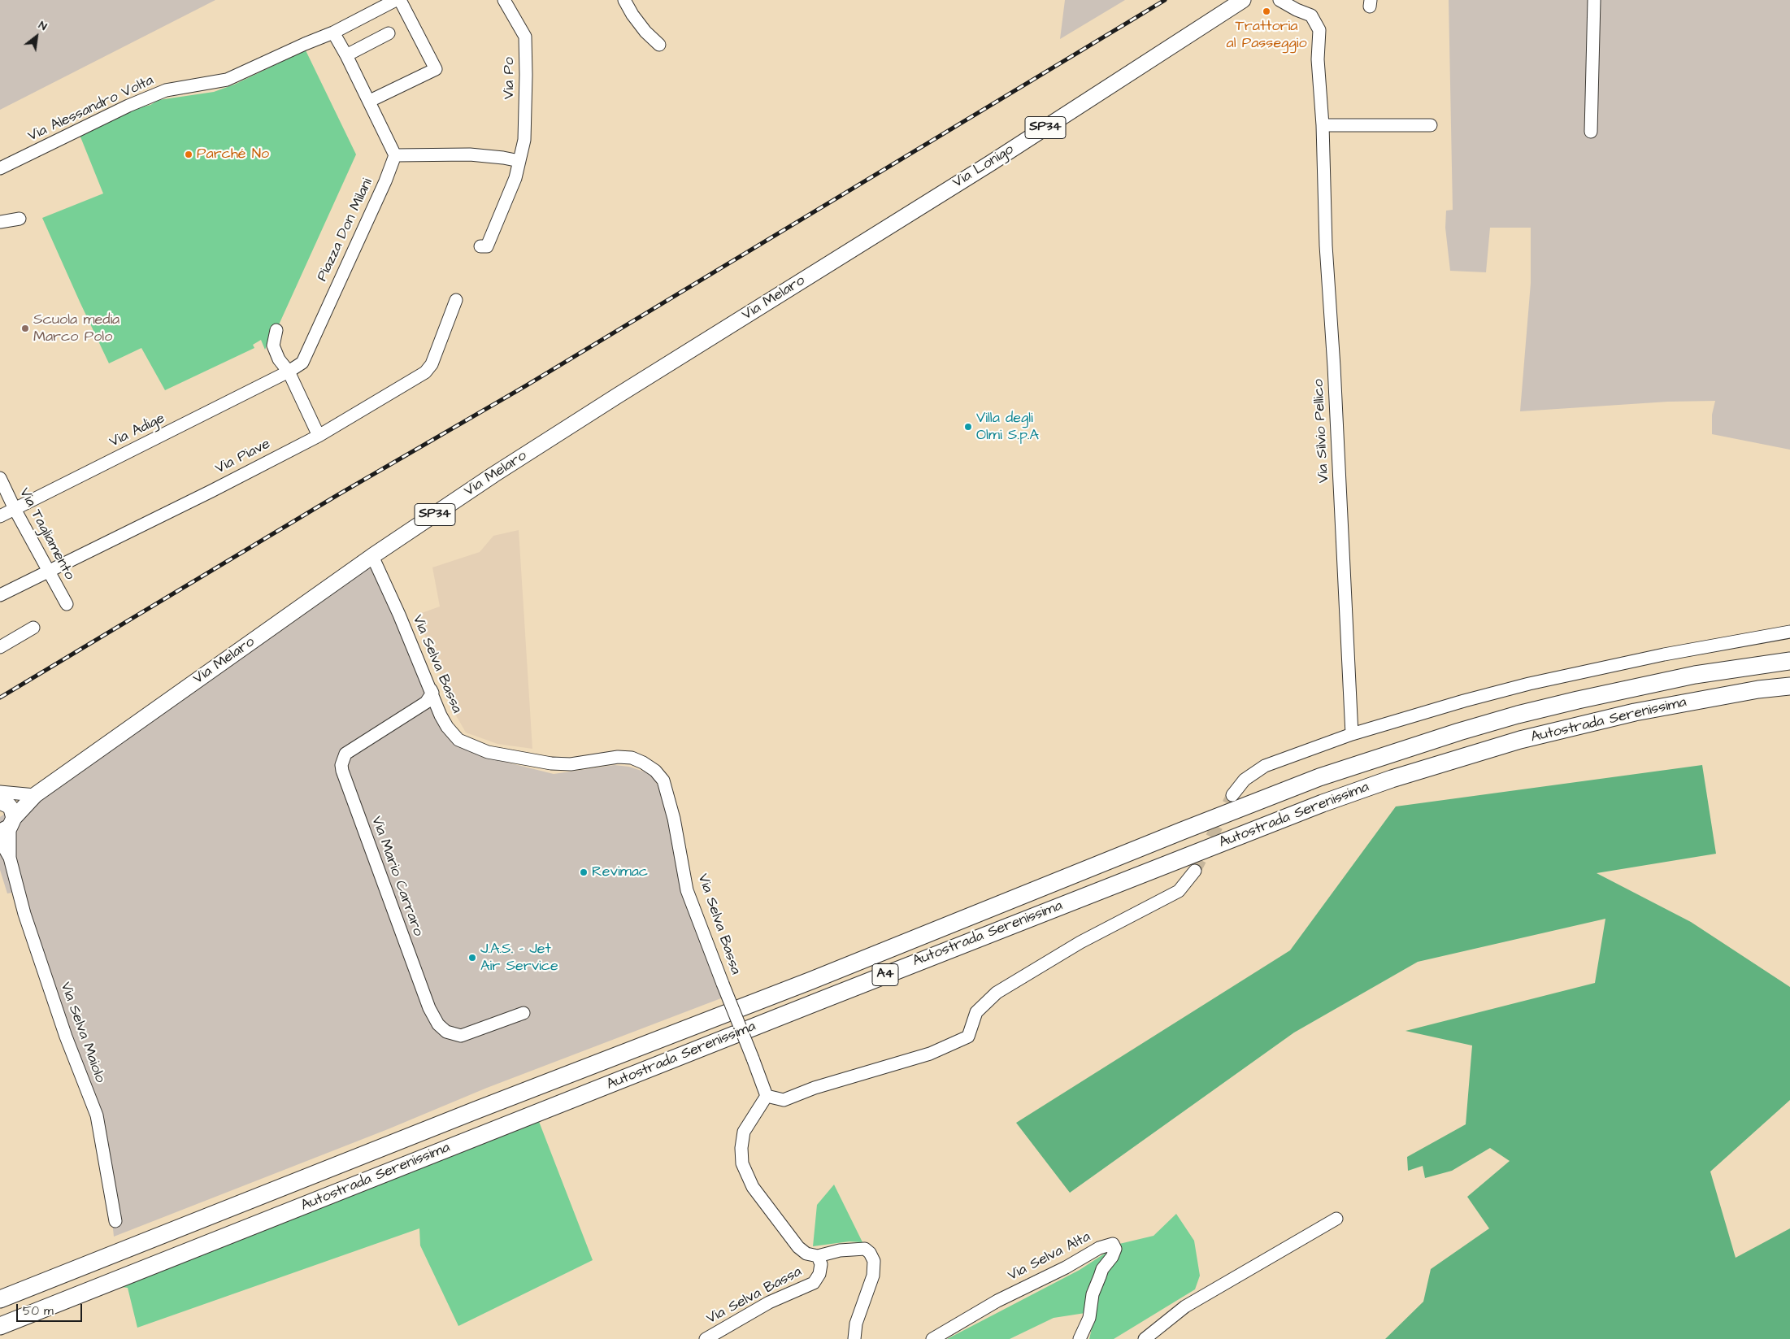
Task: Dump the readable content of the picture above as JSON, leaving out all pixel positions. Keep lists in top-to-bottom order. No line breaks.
{"streets":{"highway":["Autostrada Serenissima","A4"],"main road":["SP34","Via Lonigo","Via Melaro"],"street":["Via Po","Via Alessandro Volta","Piazza Don Milani","Via Adige","Via Silvio Pellico","Via Piave","Via Tagliamento","Via Selva Bassa","Via Mario Carraro","Via Selva Maiolo","Via Selva Alta"]},"crossings":[["Via Lonigo","Via Melaro"],["Piazza Don Milani","Via Adige"],["Via Melaro","Via Selva Bassa"],["Via Melaro","Via Selva Maiolo"],["Via Adige","Via Tagliamento"],["Via Piave","Via Tagliamento"],["Via Selva Bassa","Via Mario Carraro"]],"places":["Trattoria al Passeggio","Parché No","Scuola media Marco Polo","Villa degli Olmi S.p.A","Revimac","J.A.S. - Jet Air Service"],"scale_bar":"50 m","north":"top right"}
